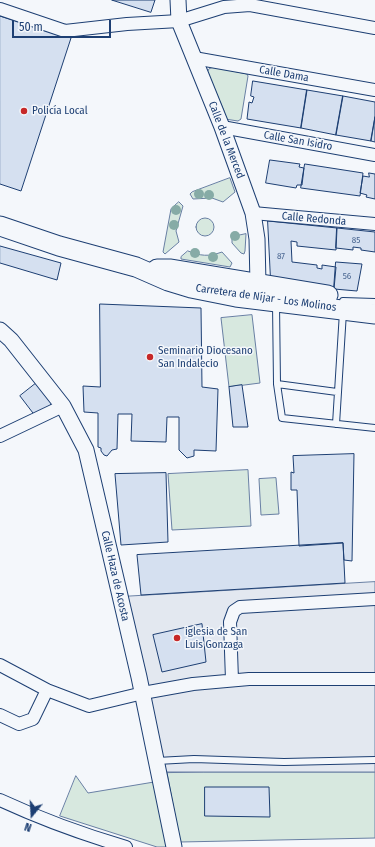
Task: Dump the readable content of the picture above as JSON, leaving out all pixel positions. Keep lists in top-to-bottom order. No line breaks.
{"streets":{"main road":["Carretera de Níjar - Los Molinos"],"street":["Calle Dama","Calle de la Merced","Calle San Isidro","Calle Redonda","Calle Haza de Acosta"]},"crossings":[["Calle Dama","Calle de la Merced"],["Calle de la Merced","Calle San Isidro"],["Calle de la Merced","Calle Redonda"],["Calle de la Merced","Carretera de Níjar - Los Molinos"]],"places":["Policía Local","Seminario Diocesano San Indalecio","iglesia de San Luis Gonzaga"],"house_numbers":["85","87","56"],"scale_bar":"50 m","north":"bottom"}
